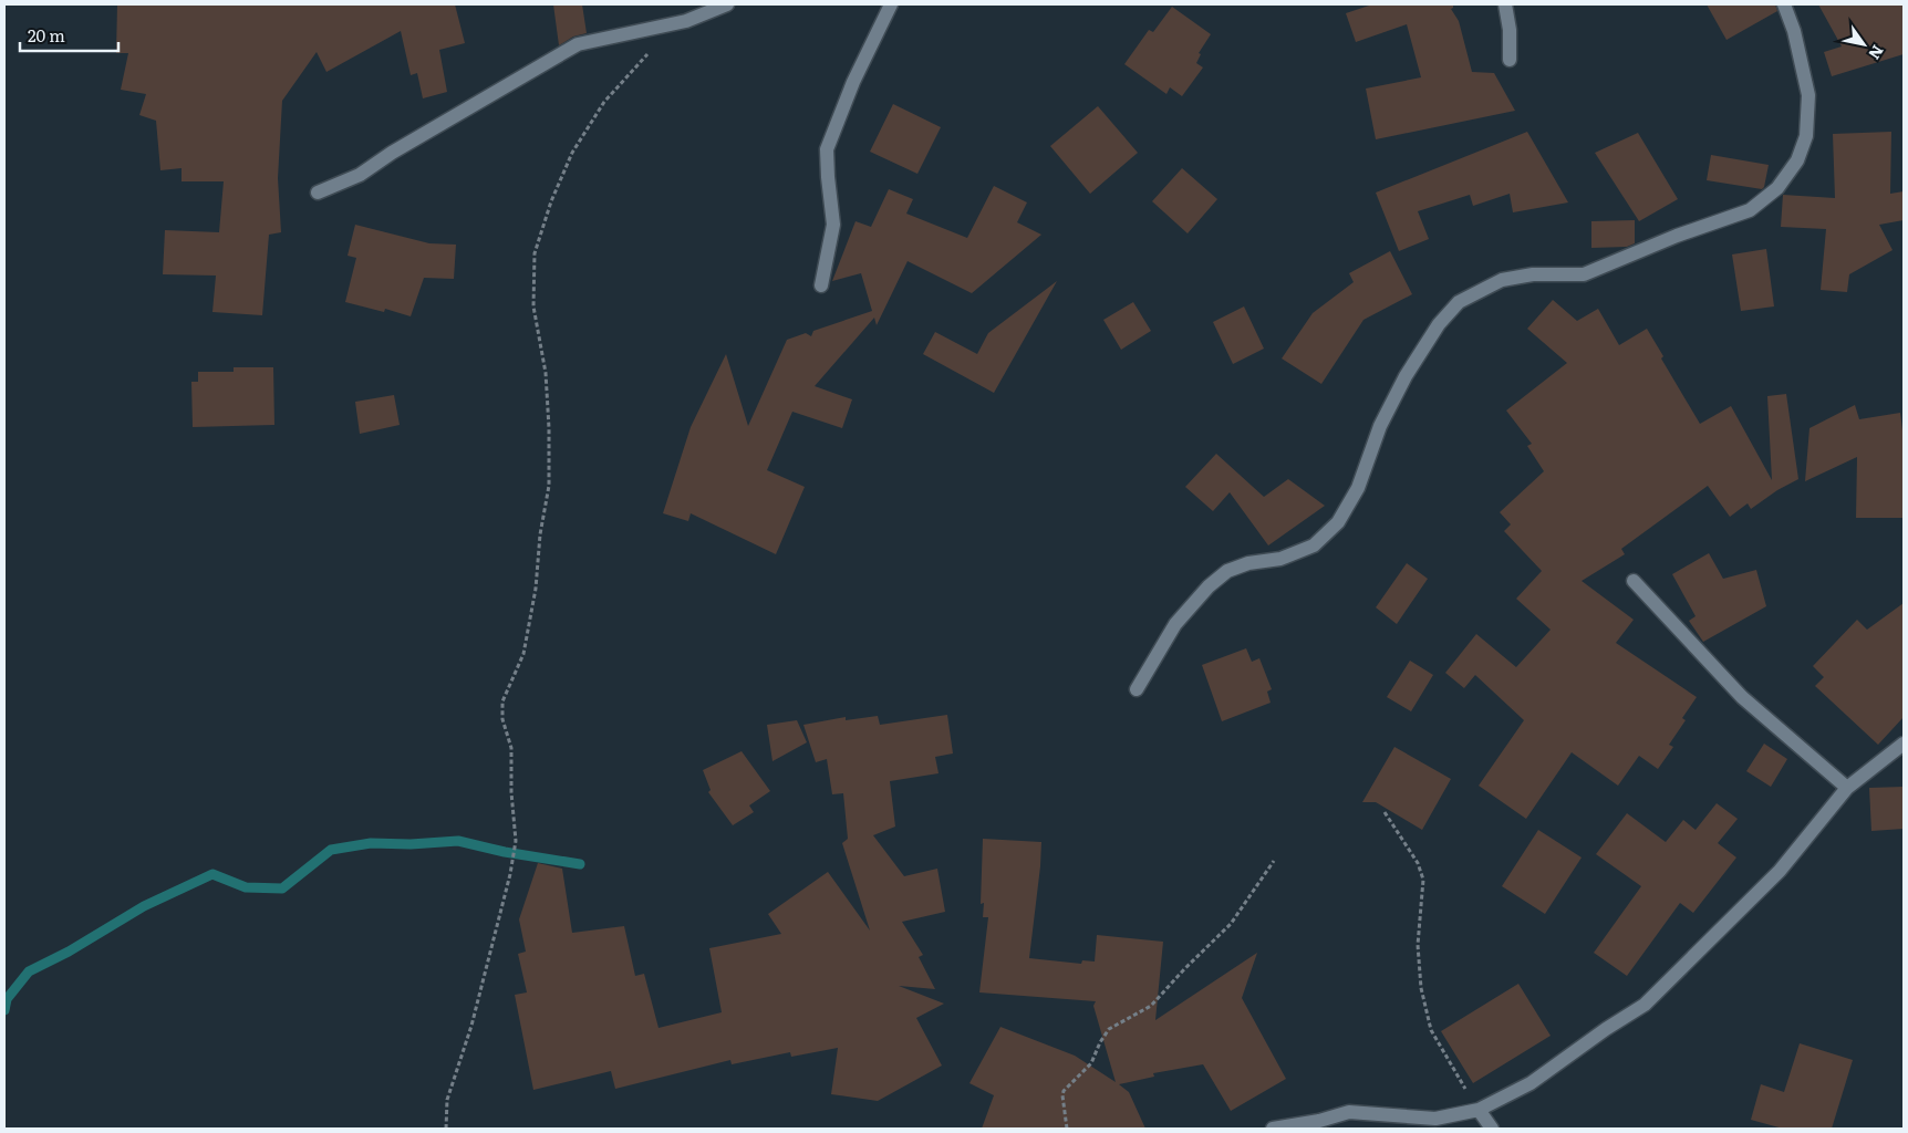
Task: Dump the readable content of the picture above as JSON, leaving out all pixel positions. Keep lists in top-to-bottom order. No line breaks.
{"scale_bar":"20 m","north":"bottom right"}
